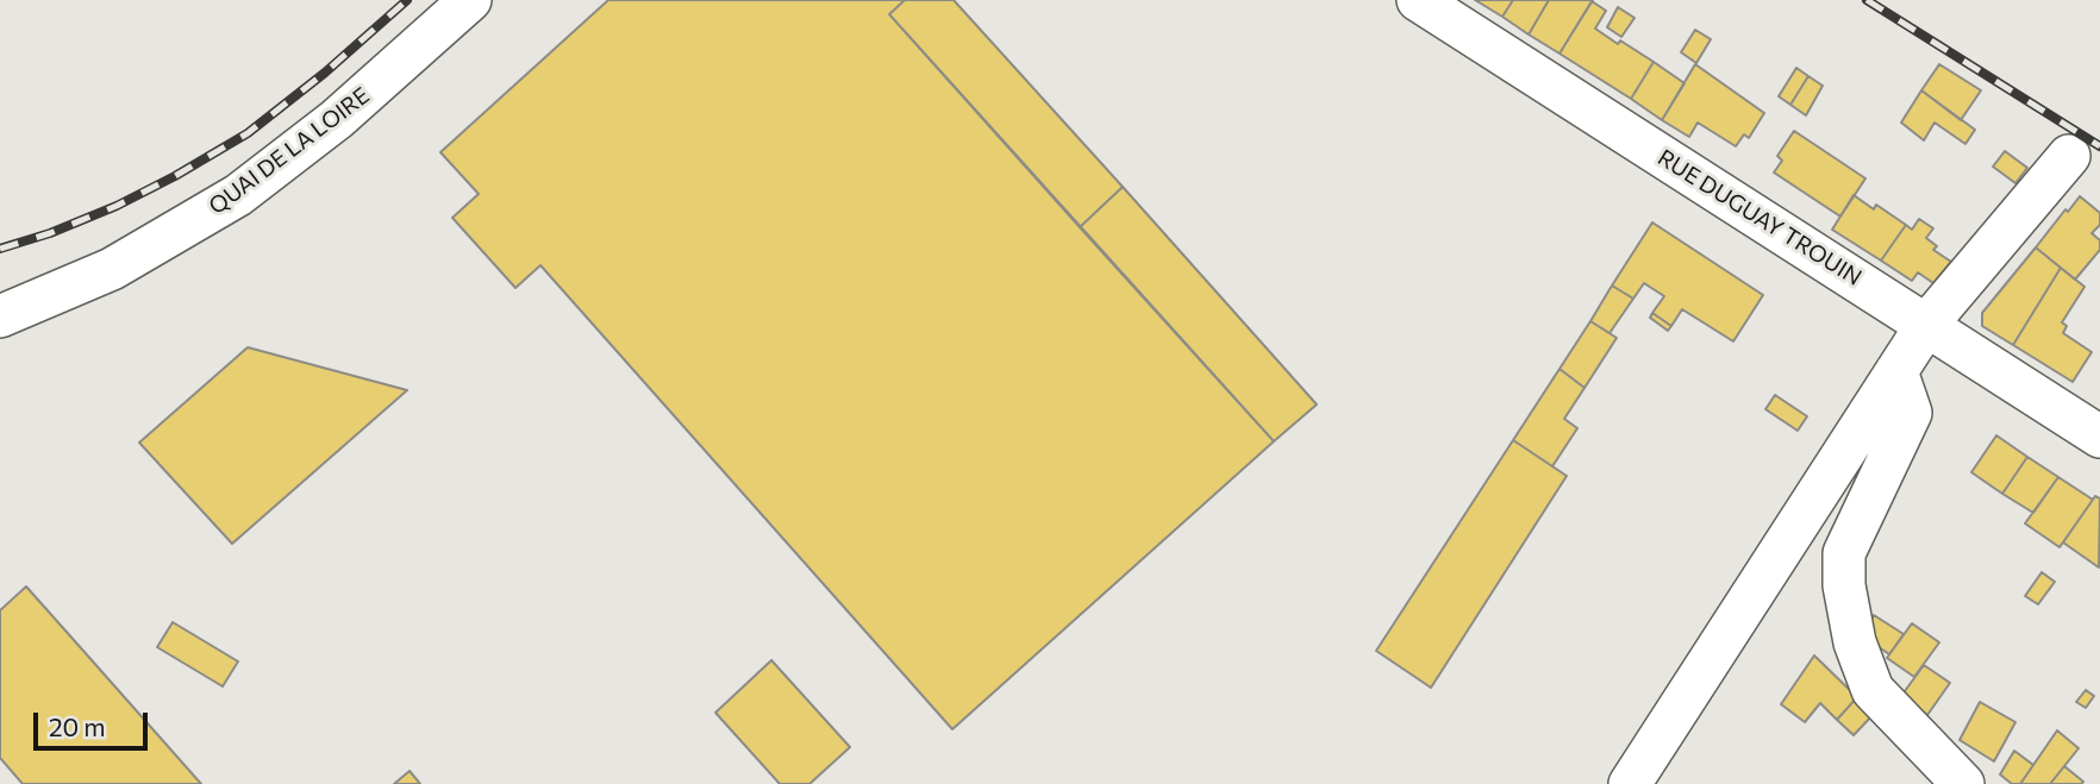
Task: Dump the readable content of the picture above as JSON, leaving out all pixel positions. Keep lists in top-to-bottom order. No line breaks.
{"streets":{"street":["QUAI DE LA LOIRE","RUE DUGUAY TROUIN"]},"scale_bar":"20 m"}
